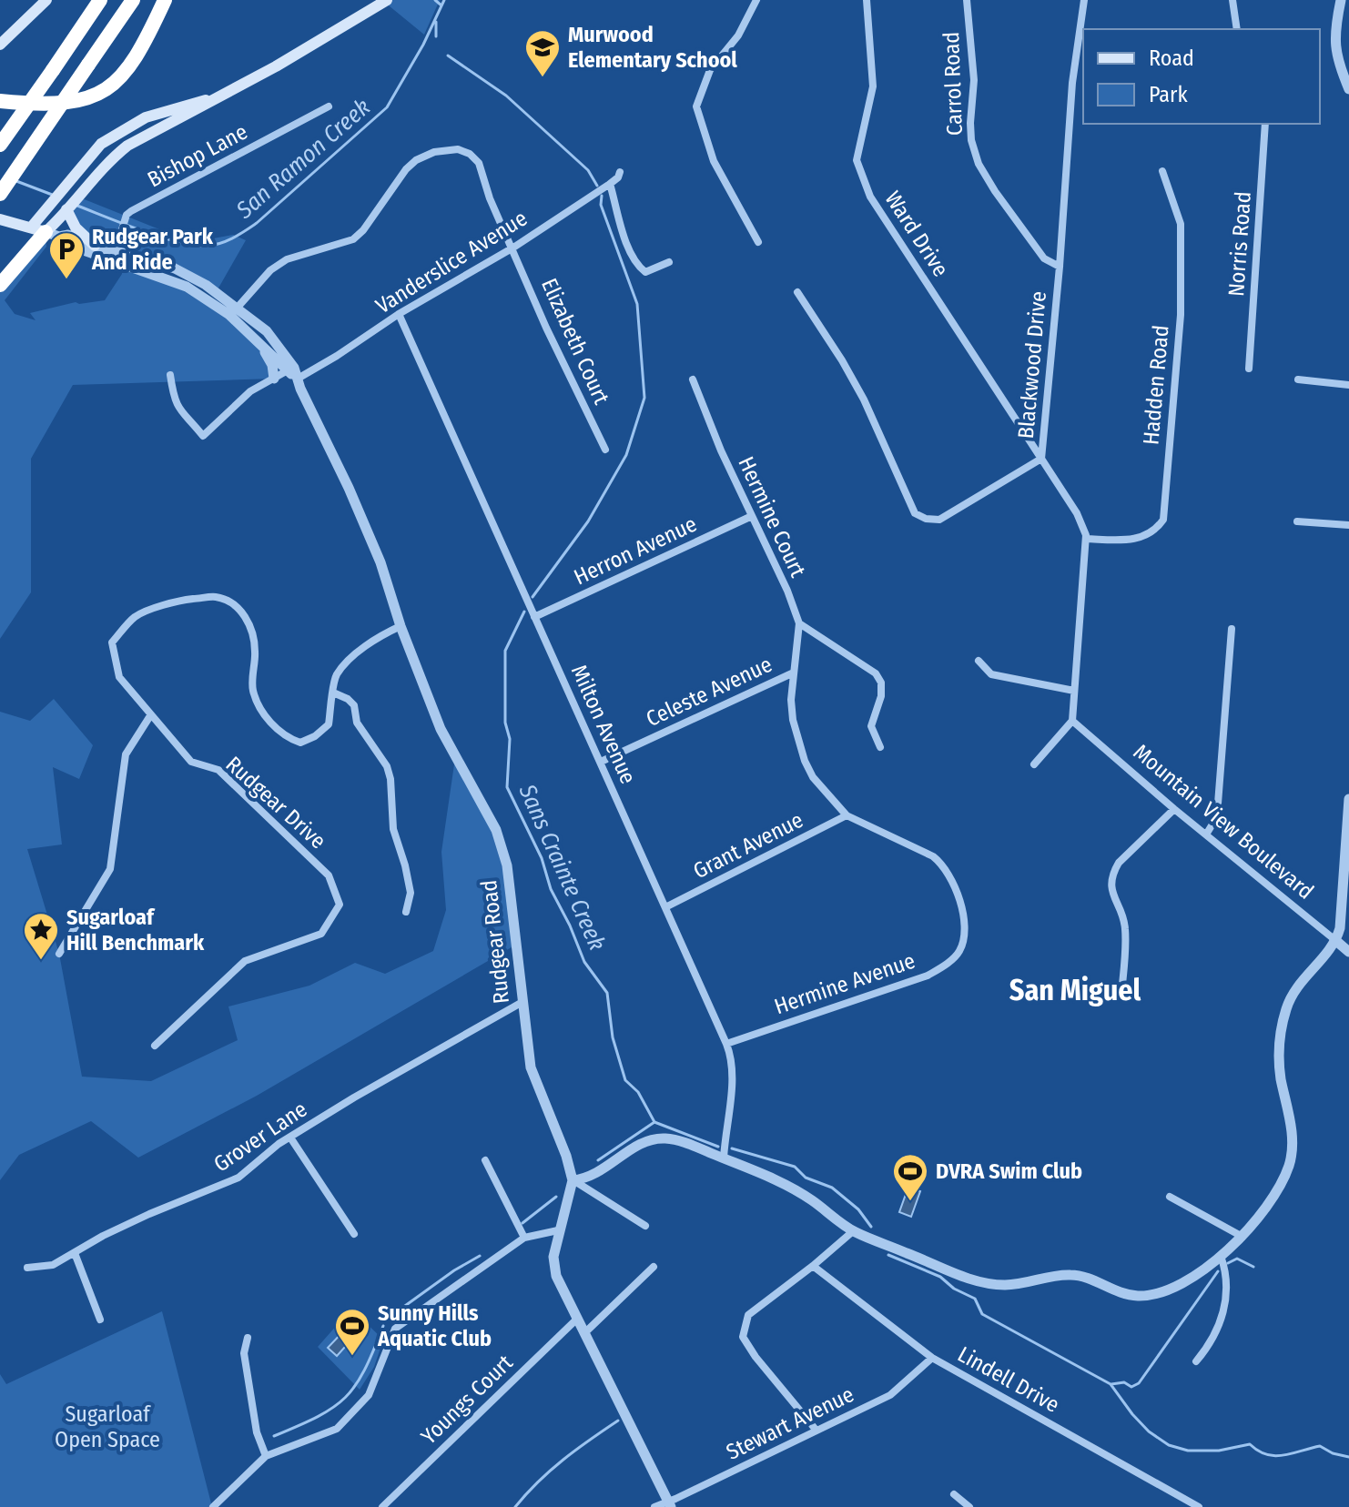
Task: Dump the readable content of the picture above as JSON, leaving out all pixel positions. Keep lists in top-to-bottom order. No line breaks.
{"streets":{"main road":["Rudgear Road"],"street":["Carrol Road","Bishop Lane","Ward Drive","Norris Road","Vanderslice Avenue","Elizabeth Court","Blackwood Drive","Hadden Road","Hermine Court","Herron Avenue","Celeste Avenue","Milton Avenue","Rudgear Drive","Mountain View Boulevard","Grant Avenue","Hermine Avenue","Grover Lane","Lindell Drive","Youngs Court","Stewart Avenue"]},"crossings":[["Carrol Road","Blackwood Drive"],["Bishop Lane","Rudgear Road"],["Ward Drive","Blackwood Drive"],["Vanderslice Avenue","Elizabeth Court"],["Vanderslice Avenue","Milton Avenue"],["Vanderslice Avenue","Rudgear Road"],["Elizabeth Court","Rudgear Road"],["Blackwood Drive","Hadden Road"],["Blackwood Drive","Mountain View Boulevard"],["Hermine Court","Herron Avenue"],["Hermine Court","Celeste Avenue"],["Hermine Court","Hermine Avenue"],["Herron Avenue","Milton Avenue"],["Celeste Avenue","Milton Avenue"],["Celeste Avenue","Hermine Avenue"],["Milton Avenue","Grant Avenue"],["Milton Avenue","Hermine Avenue"],["Rudgear Drive","Rudgear Road"],["Grant Avenue","Hermine Avenue"],["Rudgear Road","Grover Lane"],["Lindell Drive","Stewart Avenue"]],"districts":["San Miguel"],"water":["San Ramon Creek","Sans Crainte Creek"],"parks":["Sugarloaf Open Space"],"places":{"school or university":["Murwood Elementary School"],"parking":["Rudgear Park And Ride"],"place":["Sugarloaf Hill Benchmark"],"sports":["DVRA Swim Club","Sunny Hills Aquatic Club"]},"legend":["Road","Park"]}
